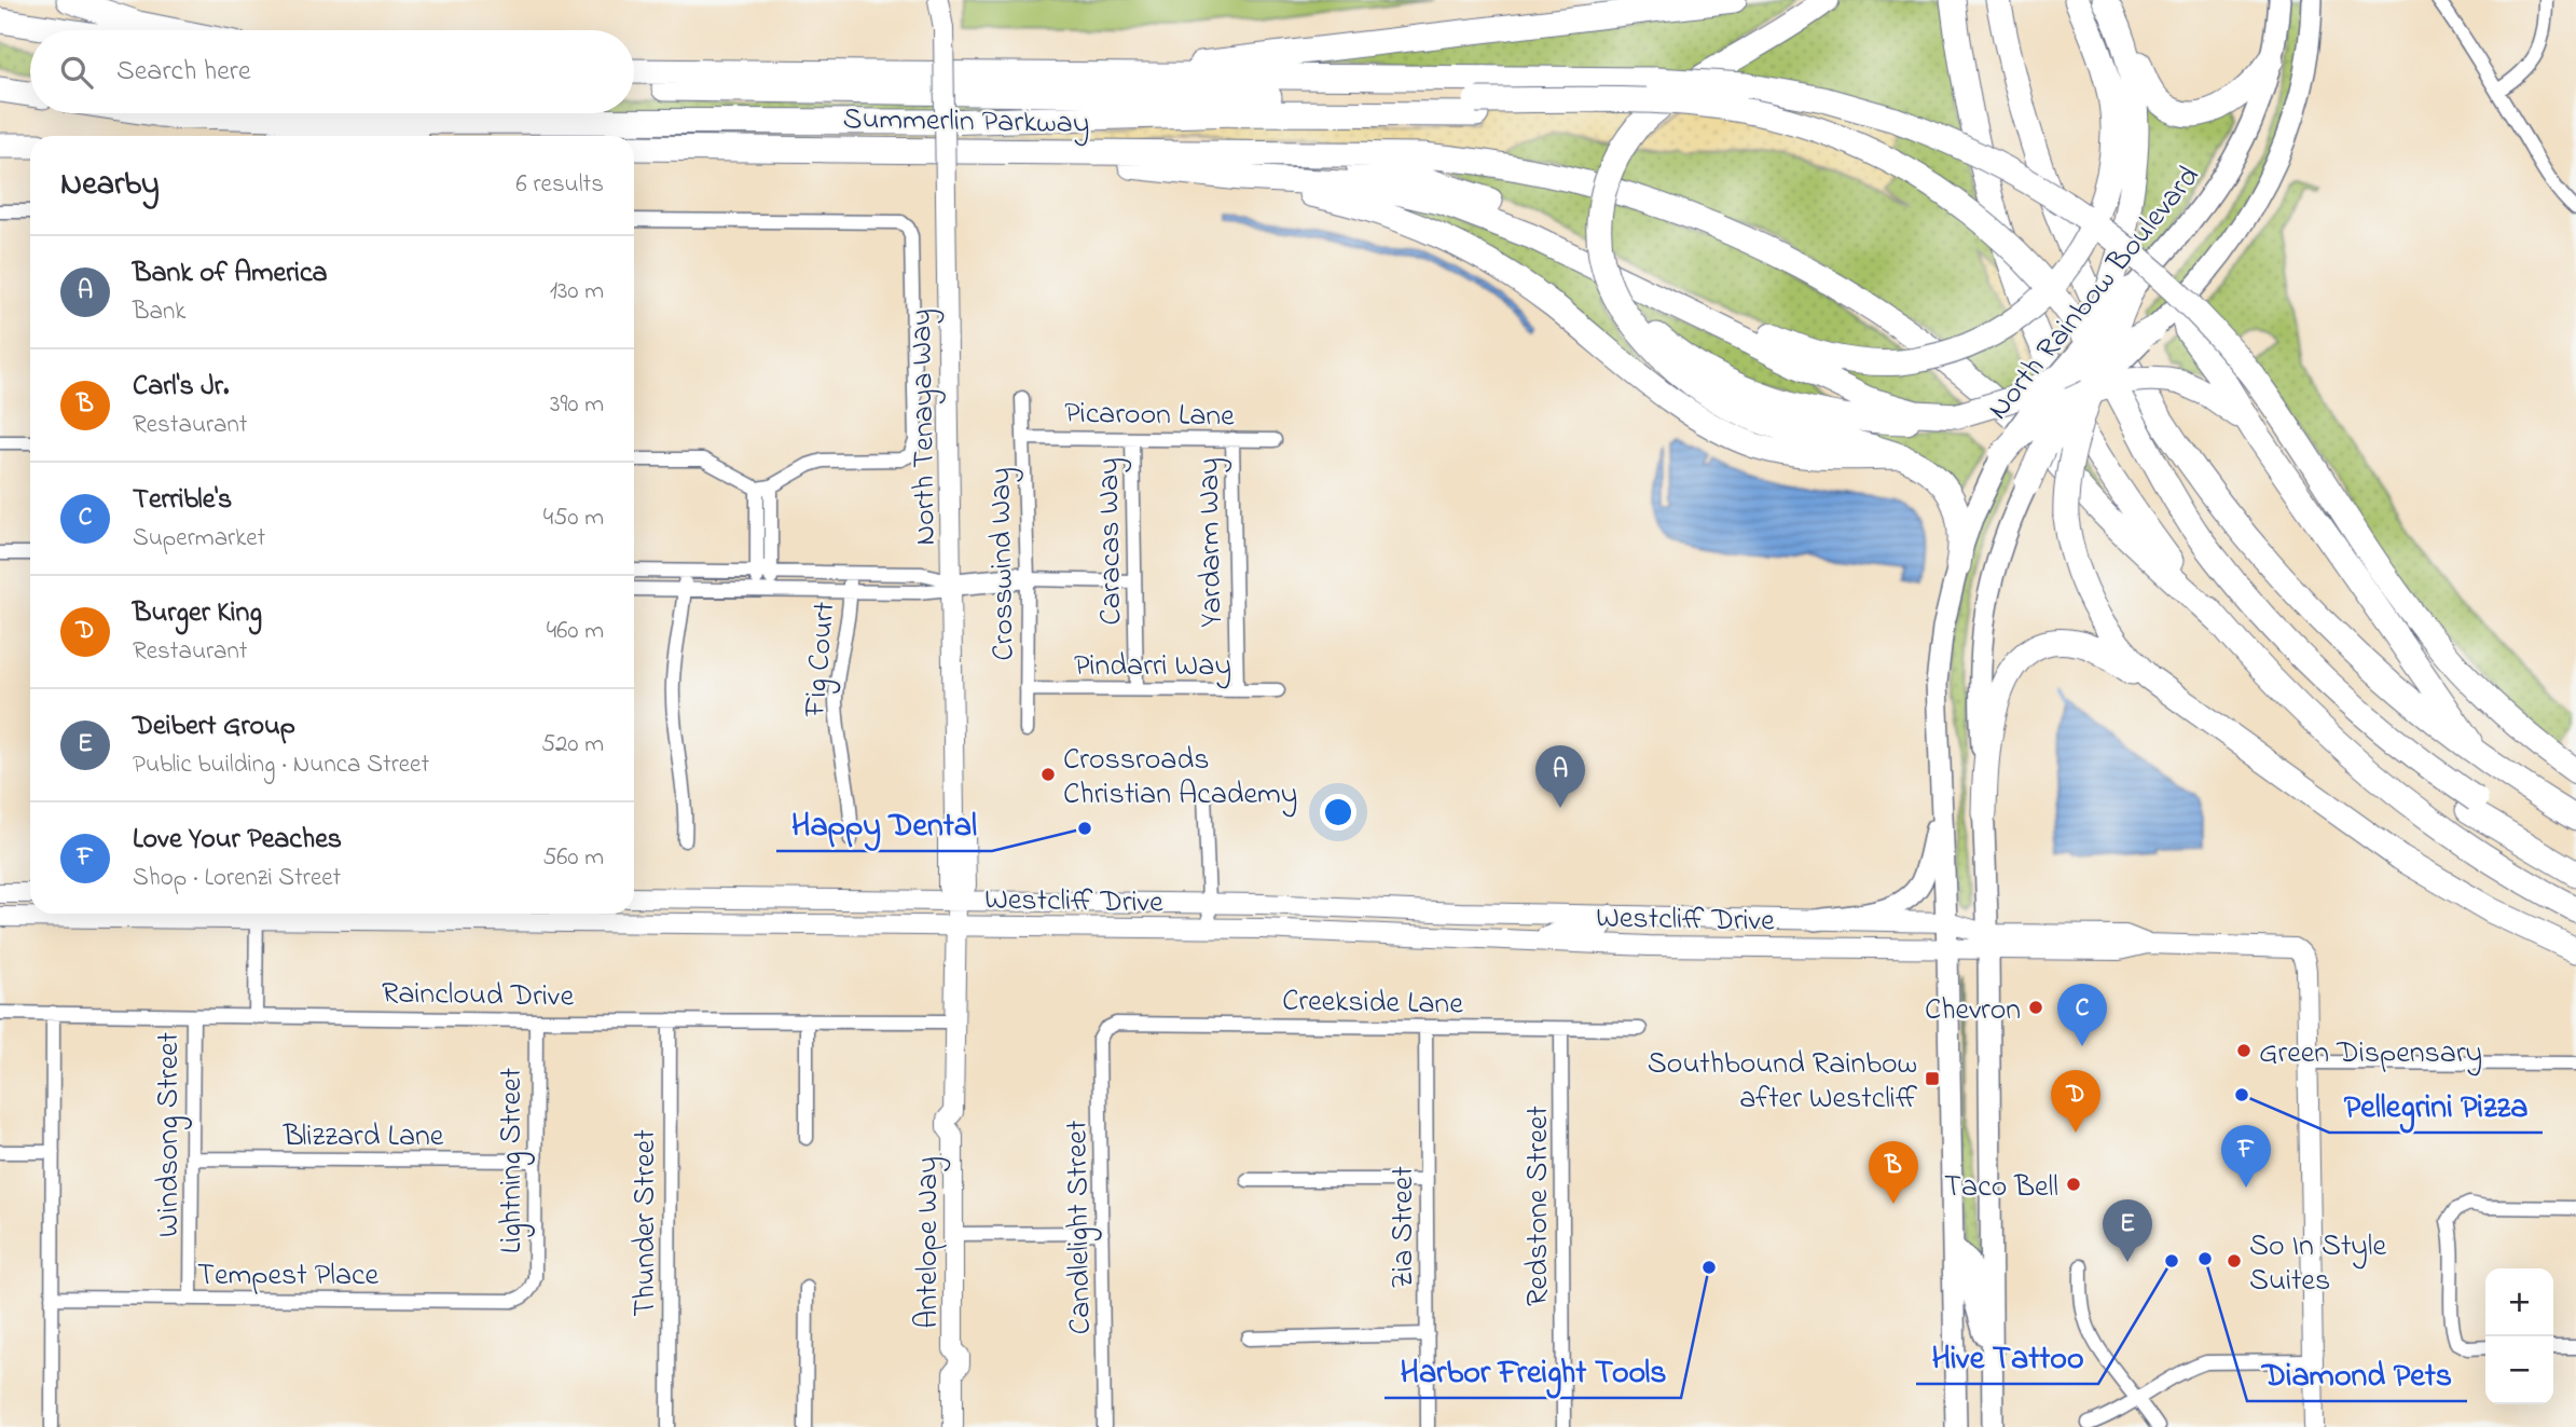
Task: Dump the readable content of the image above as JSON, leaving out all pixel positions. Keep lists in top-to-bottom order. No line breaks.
{"streets":{"highway":["Summerlin Parkway"],"main road":["North Rainbow Boulevard","North Tenaya Way","Westcliff Drive","Antelope Way"],"street":["Picaroon Lane","Caracas Way","Yardarm Way","Crosswind Way","Fig Court","Pindarri Way","Raincloud Drive","Creekside Lane","Blizzard Lane","Windsong Street","Lightning Street","Redstone Street","Thunder Street","Candlelight Street","Zia Street","Tempest Place"]},"crossings":[["North Rainbow Boulevard","Westcliff Drive"],["Picaroon Lane","Caracas Way"],["Picaroon Lane","Yardarm Way"],["Picaroon Lane","Crosswind Way"],["North Tenaya Way","Westcliff Drive"],["North Tenaya Way","Antelope Way"],["Caracas Way","Pindarri Way"],["Yardarm Way","Pindarri Way"],["Crosswind Way","Pindarri Way"],["Westcliff Drive","Antelope Way"],["Raincloud Drive","Windsong Street"],["Raincloud Drive","Lightning Street"],["Raincloud Drive","Thunder Street"],["Raincloud Drive","Antelope Way"],["Creekside Lane","Redstone Street"],["Creekside Lane","Candlelight Street"],["Creekside Lane","Zia Street"],["Blizzard Lane","Windsong Street"],["Blizzard Lane","Lightning Street"],["Windsong Street","Tempest Place"],["Lightning Street","Tempest Place"]],"places":{"other":["Crossroads Christian Academy","Happy Dental","Chevron","Green Dispensary","Pellegrini Pizza","Taco Bell","Diamond Pets","Hive Tattoo","So In Style Suites","Harbor Freight Tools"],"transit":["Southbound Rainbow after Westcliff"]},"page":{"search":"Search here","heading":["Nearby","6 results"],"list":[{"mark":"A","name":"Bank of America","note":"Bank","value":"130 m"},{"mark":"B","name":"Carl's Jr.","note":"Restaurant","value":"390 m"},{"mark":"C","name":"Terrible's","note":"Supermarket","value":"450 m"},{"mark":"D","name":"Burger King","note":"Restaurant","value":"460 m"},{"mark":"E","name":"Deibert Group","note":"Public building · Nunca Street","value":"520 m"},{"mark":"F","name":"Love Your Peaches","note":"Shop · Lorenzi Street","value":"560 m"}],"pins":["A","C","D","F","B","E"],"map_buttons":["+","−"]}}
